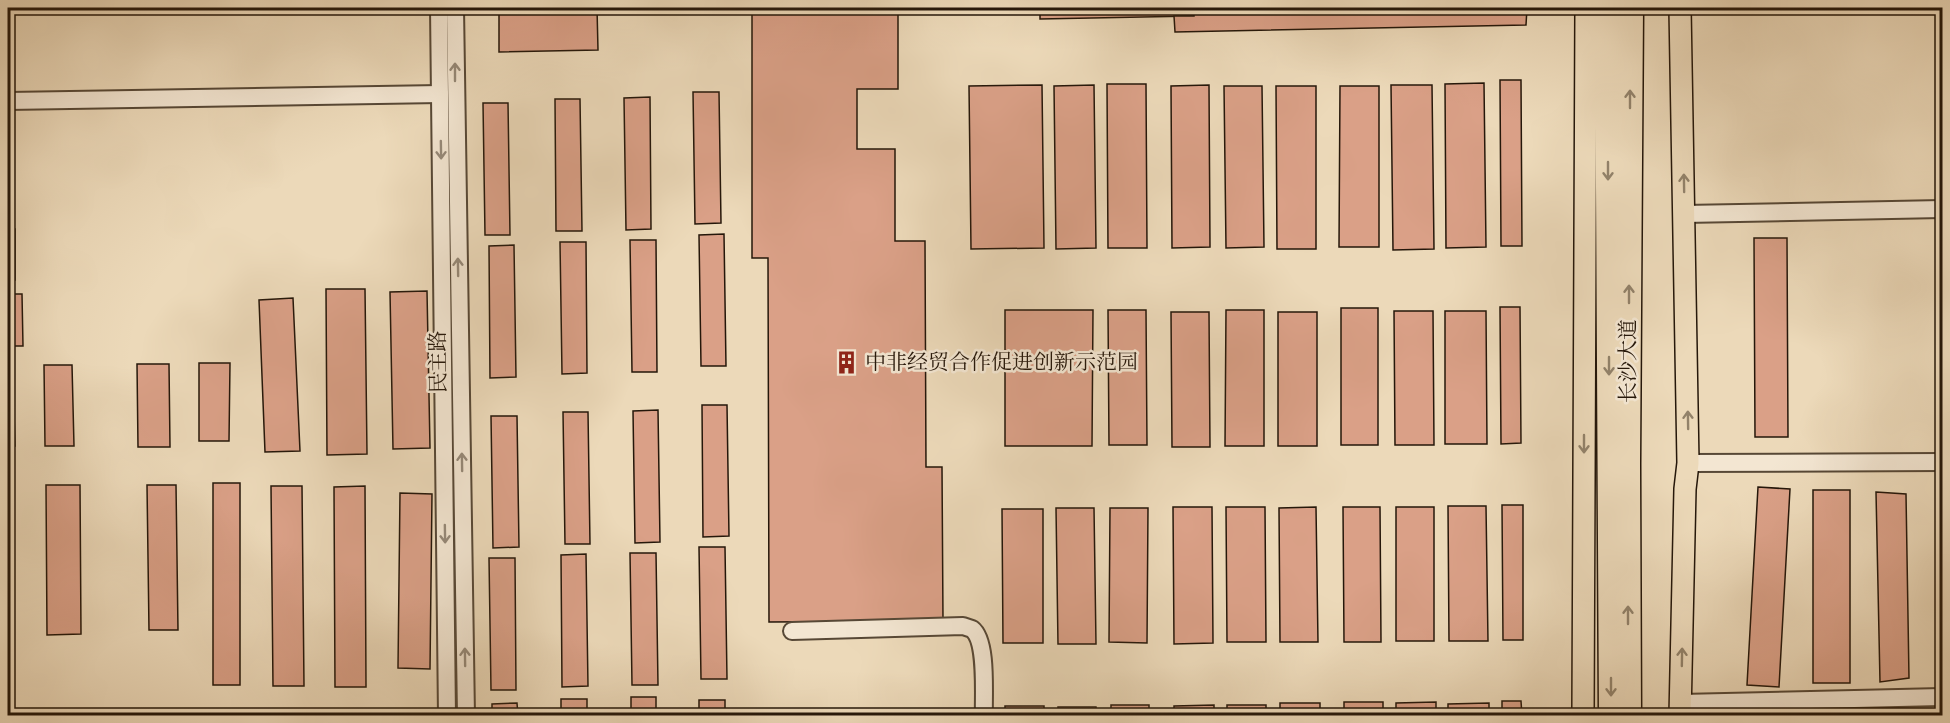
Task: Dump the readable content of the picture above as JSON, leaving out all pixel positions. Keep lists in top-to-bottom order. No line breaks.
{"streets":{"highway":["长沙大道"],"street":["民主路"]},"places":{"building":["中非经贸合作促进创新示范园"]}}
